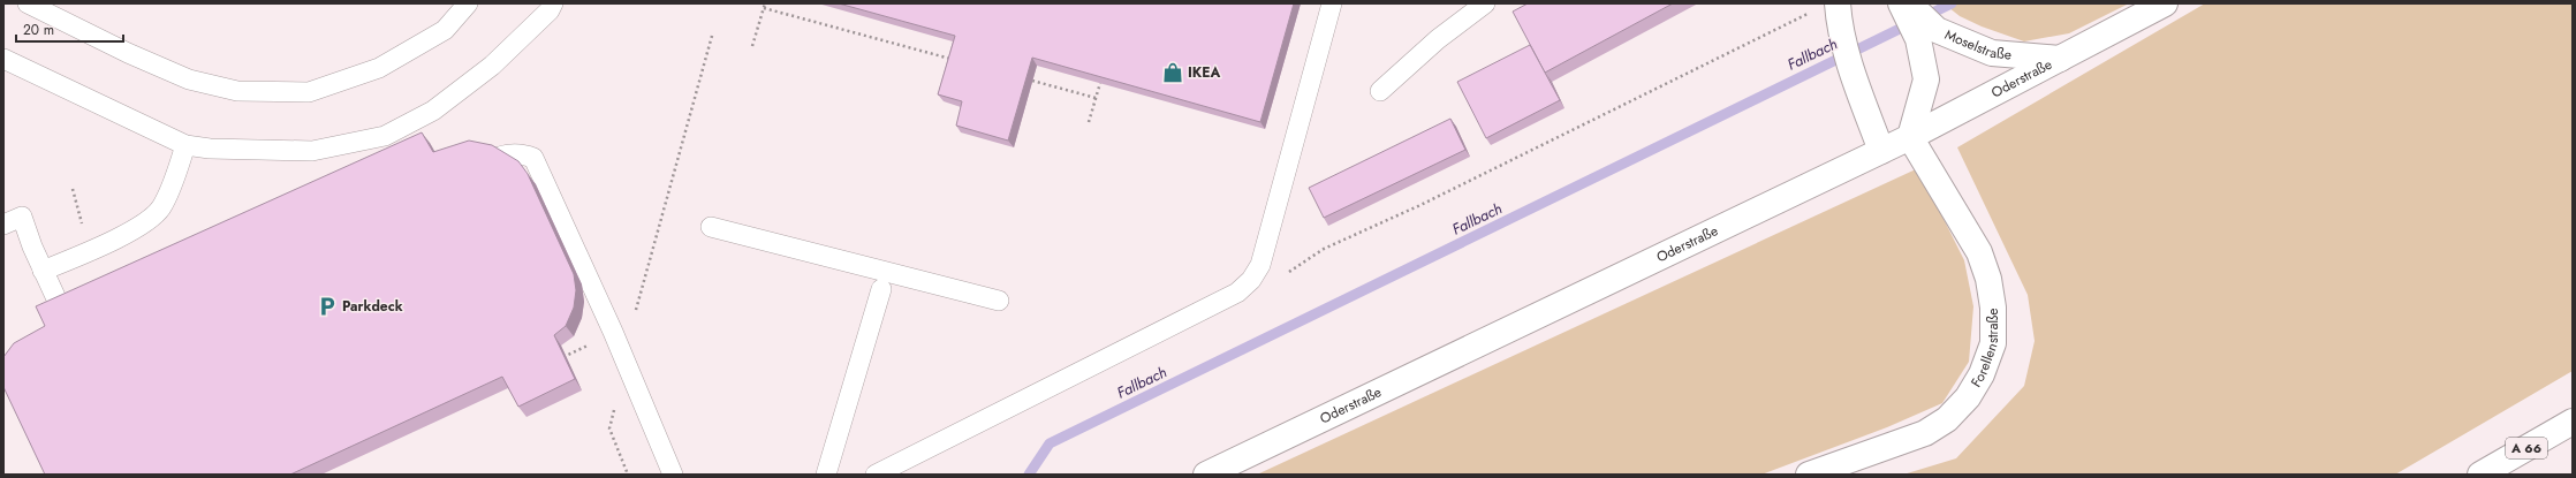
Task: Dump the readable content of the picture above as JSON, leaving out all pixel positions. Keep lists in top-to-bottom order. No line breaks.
{"streets":{"main road":["Moselstraße","Oderstraße","Forellenstraße","A 66"]},"crossings":[["Moselstraße","Oderstraße"],["Oderstraße","Forellenstraße"]],"water":["Fallbach"],"places":{"shop":["IKEA"],"parking":["Parkdeck"]},"scale_bar":"20 m"}
